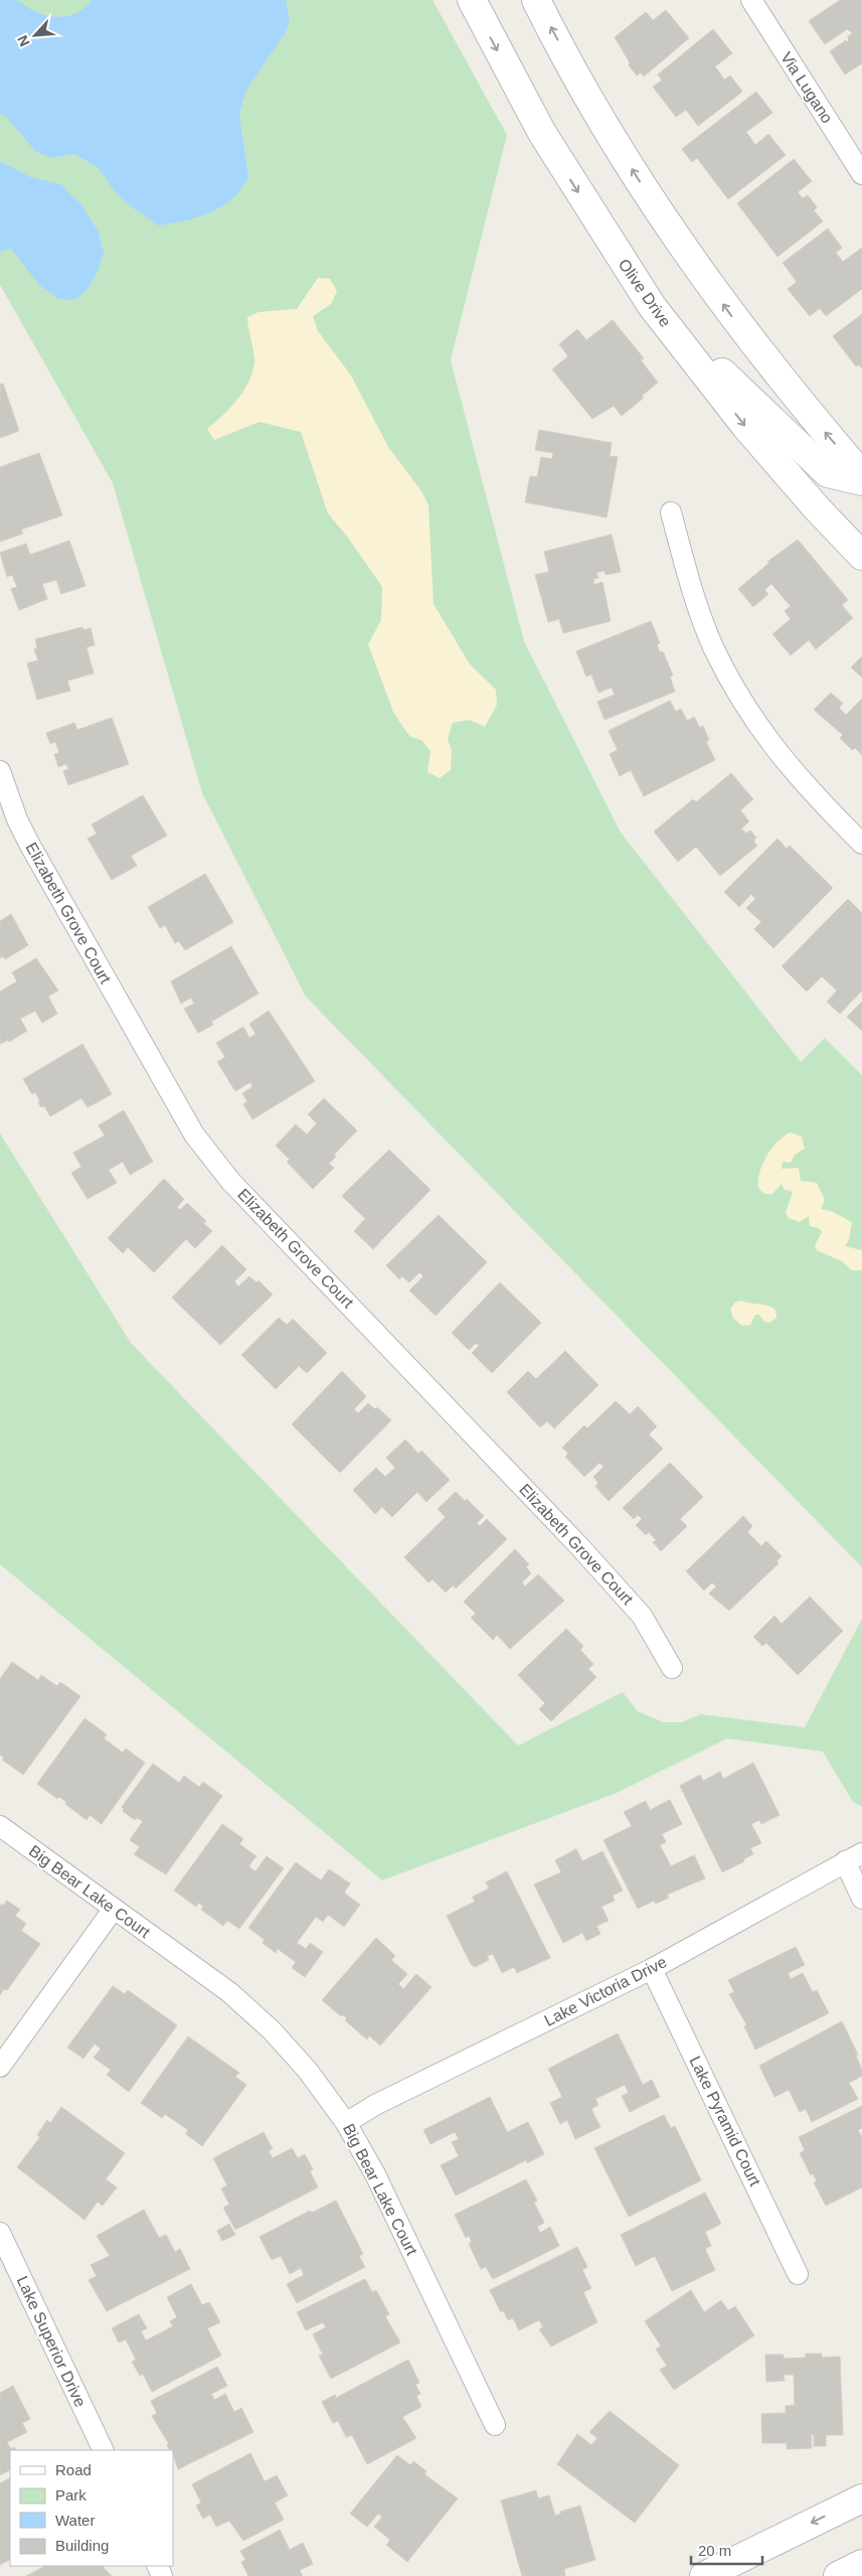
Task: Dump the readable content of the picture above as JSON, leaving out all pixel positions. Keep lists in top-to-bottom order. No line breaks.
{"streets":{"main road":["Olive Drive"],"street":["Via Lugano","Elizabeth Grove Court","Big Bear Lake Court","Lake Victoria Drive","Lake Pyramid Court","Lake Superior Drive"]},"crossings":[["Big Bear Lake Court","Lake Victoria Drive"],["Lake Victoria Drive","Lake Pyramid Court"]],"legend":["Road","Park","Water","Building"],"scale_bar":"20 m","north":"bottom left"}
